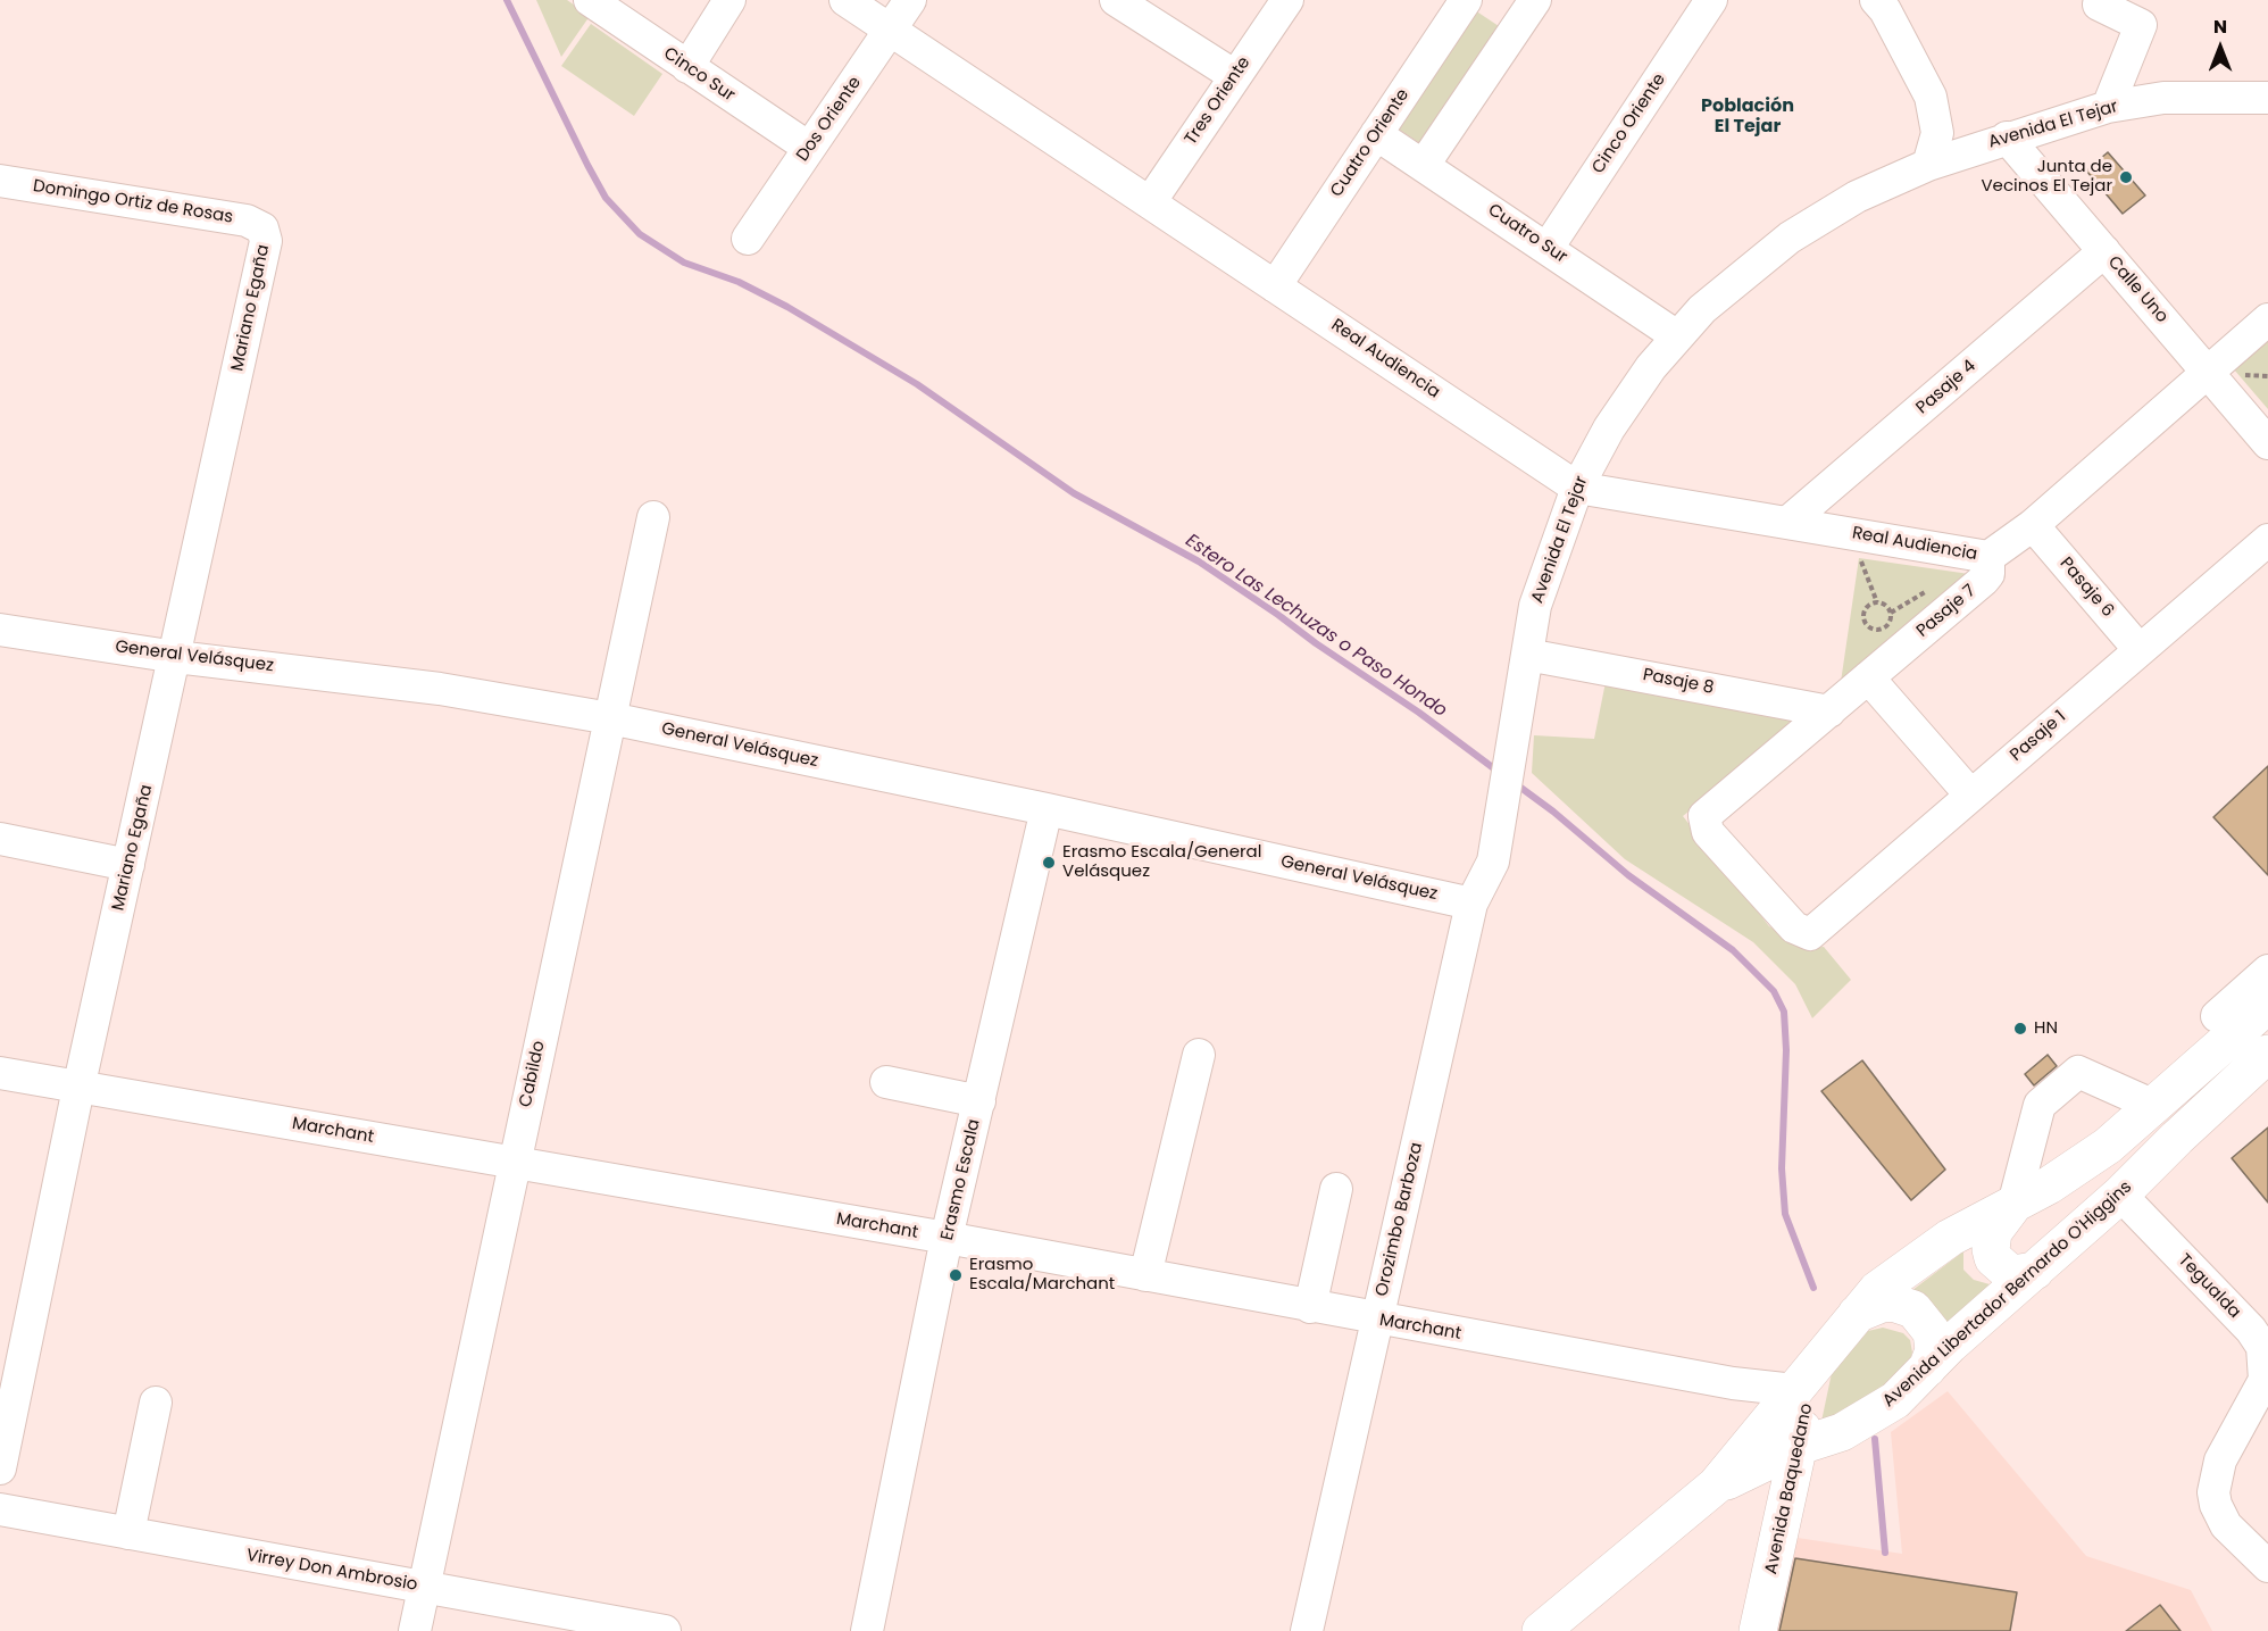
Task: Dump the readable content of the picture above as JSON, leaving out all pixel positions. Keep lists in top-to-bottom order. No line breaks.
{"streets":{"main road":["Avenida Libertador Bernardo O'Higgins","Avenida Baquedano"],"street":["Cinco Sur","Tres Oriente","Dos Oriente","Cinco Oriente","Avenida El Tejar","Cuatro Oriente","Domingo Ortiz de Rosas","Cuatro Sur","Calle Uno","Mariano Egaña","Real Audiencia","Pasaje 4","Pasaje 6","Pasaje 7","General Velásquez","Pasaje 8","Pasaje 1","Cabildo","Marchant","Erasmo Escala","Orozimbo Barboza","Tegualda","Virrey Don Ambrosio"]},"crossings":[["Cinco Sur","Dos Oriente"],["Tres Oriente","Real Audiencia"],["Dos Oriente","Real Audiencia"],["Cinco Oriente","Cuatro Sur"],["Avenida El Tejar","Cuatro Sur"],["Avenida El Tejar","Calle Uno"],["Avenida El Tejar","Real Audiencia"],["Avenida El Tejar","Pasaje 8"],["Avenida El Tejar","Orozimbo Barboza"],["Cuatro Oriente","Cuatro Sur"],["Cuatro Oriente","Real Audiencia"],["Domingo Ortiz de Rosas","Mariano Egaña"],["Calle Uno","Pasaje 4"],["Mariano Egaña","General Velásquez"],["Mariano Egaña","Marchant"],["Real Audiencia","Pasaje 4"],["Real Audiencia","Pasaje 7"],["Pasaje 6","Pasaje 1"],["Pasaje 7","Pasaje 8"],["Pasaje 7","Pasaje 1"],["General Velásquez","Cabildo"],["General Velásquez","Erasmo Escala"],["General Velásquez","Orozimbo Barboza"],["Cabildo","Marchant"],["Cabildo","Virrey Don Ambrosio"],["Marchant","Erasmo Escala"],["Marchant","Orozimbo Barboza"],["Marchant","Avenida Libertador Bernardo O'Higgins"],["Tegualda","Avenida Libertador Bernardo O'Higgins"],["Avenida Libertador Bernardo O'Higgins","Avenida Baquedano"]],"districts":["Población El Tejar"],"water":["Estero Las Lechuzas o Paso Hondo"],"places":["Junta de Vecinos El Tejar","Erasmo Escala/General Velásquez","HN","Erasmo Escala/Marchant"],"north":"top"}
